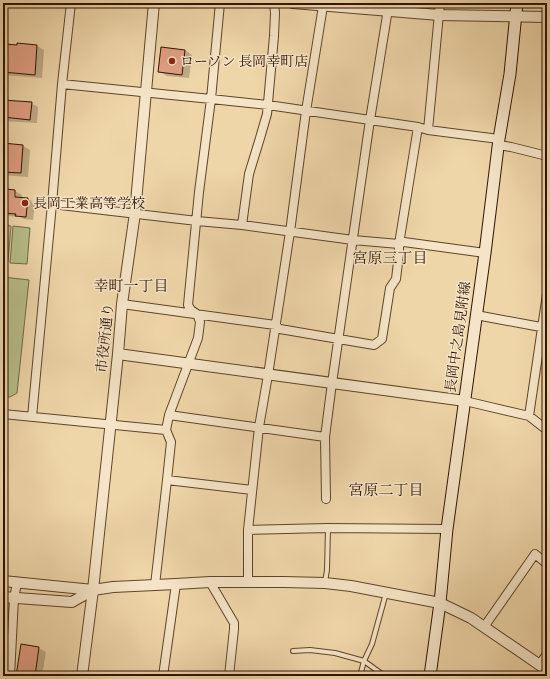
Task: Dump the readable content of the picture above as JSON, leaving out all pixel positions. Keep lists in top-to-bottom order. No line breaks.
{"streets":{"main road":["長岡中之島見附線"],"street":["市役所通り"]},"districts":["宮原三丁目","幸町一丁目","宮原二丁目"],"places":["ローソン 長岡幸町店","長岡工業高等学校"]}
